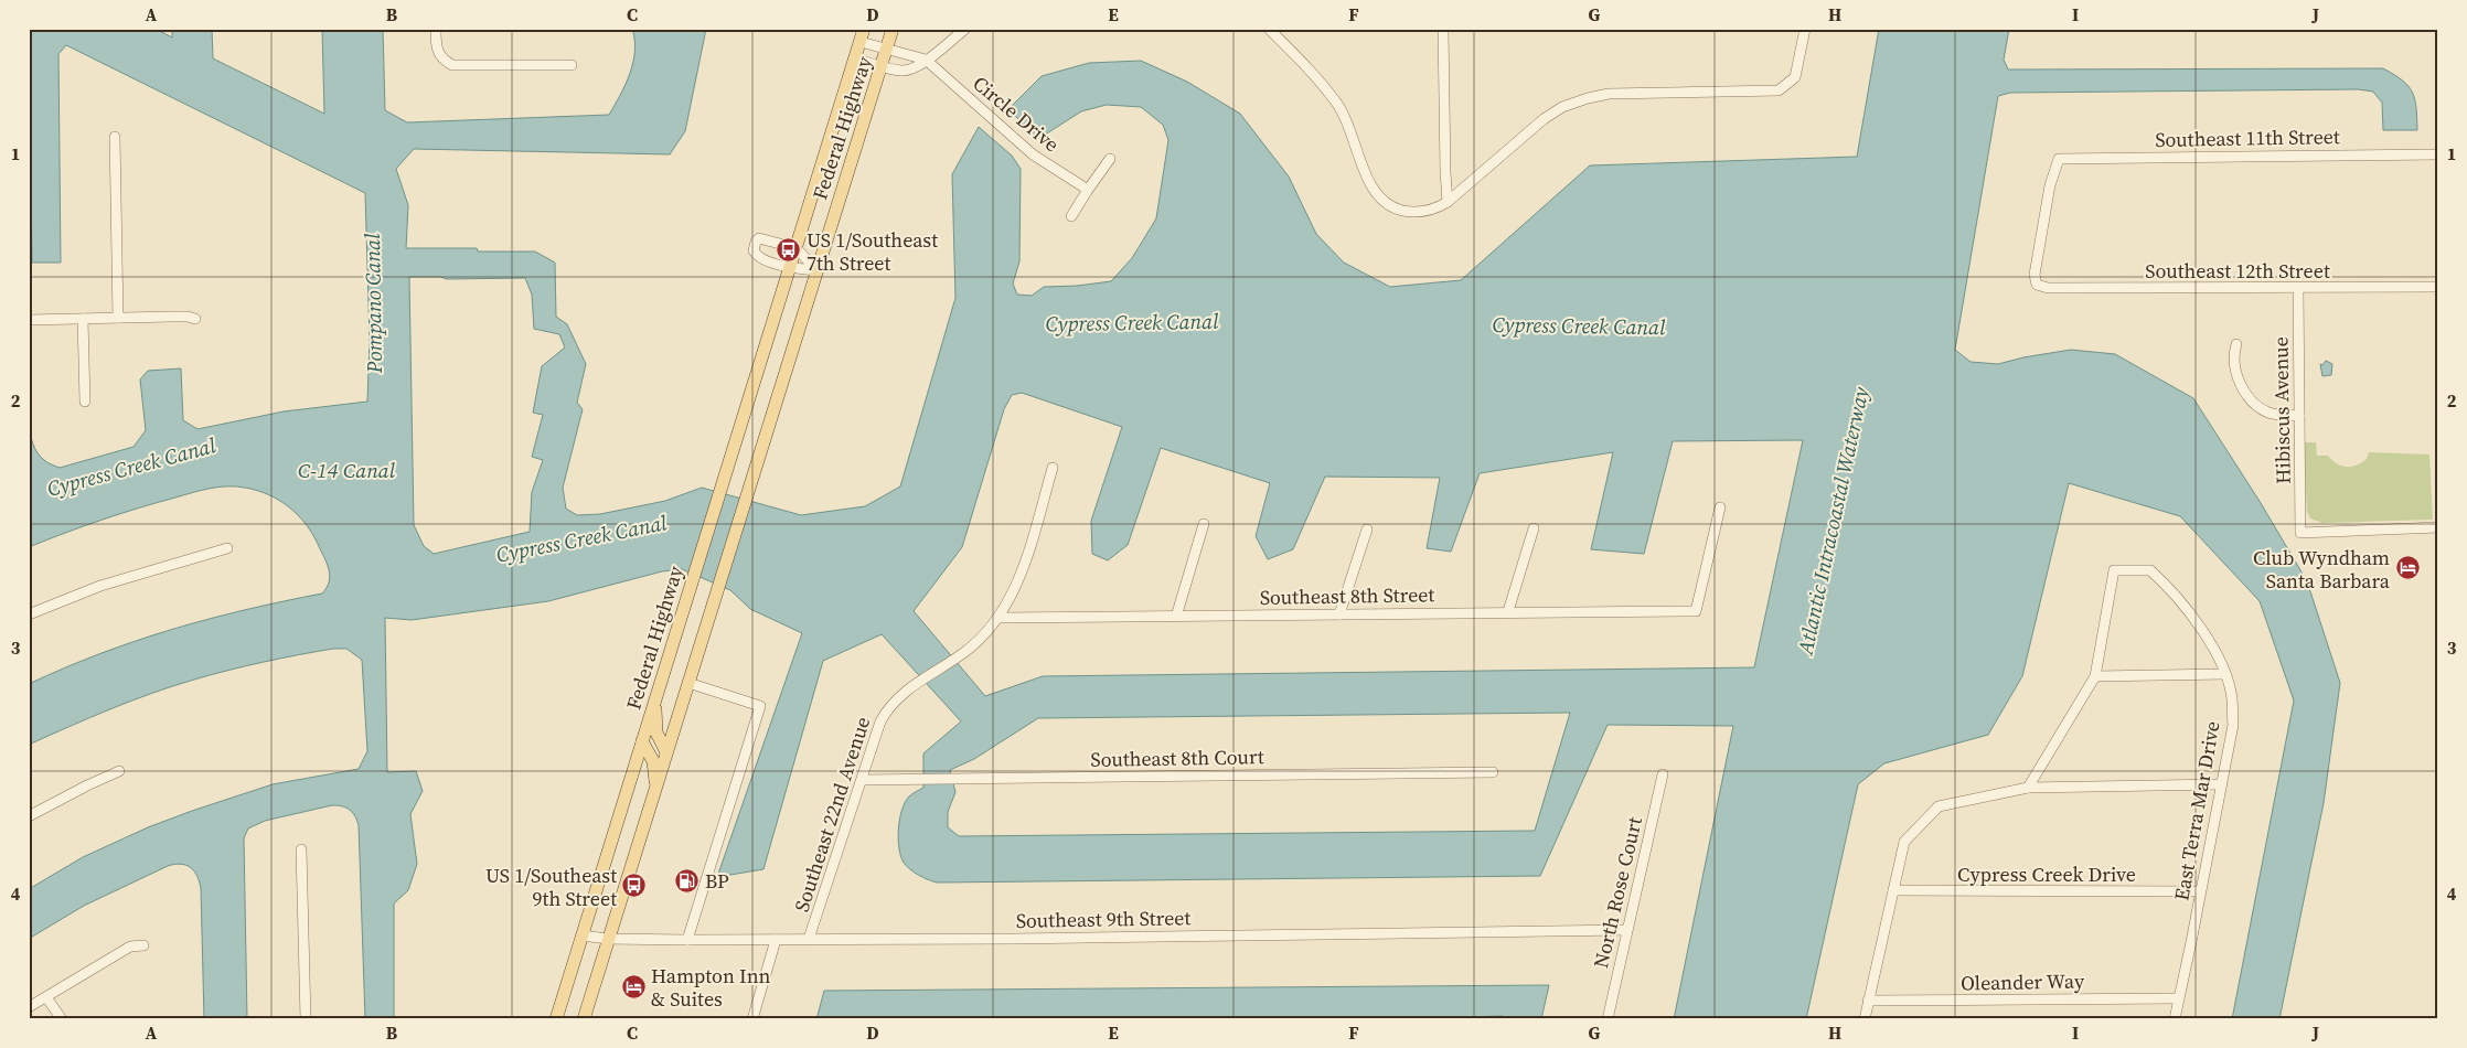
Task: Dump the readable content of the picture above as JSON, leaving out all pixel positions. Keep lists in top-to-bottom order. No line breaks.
{"streets":{"main road":["Federal Highway"],"street":["Circle Drive","Southeast 11th Street","Southeast 12th Street","Hibiscus Avenue","Southeast 8th Street","Southeast 8th Court","East Terra Mar Drive","Southeast 22nd Avenue","Cypress Creek Drive","North Rose Court","Southeast 9th Street","Oleander Way"]},"crossings":[["Federal Highway","Southeast 9th Street"],["Southeast 11th Street","Southeast 12th Street"],["Southeast 12th Street","Hibiscus Avenue"],["Southeast 8th Street","Southeast 22nd Avenue"],["Southeast 8th Court","Southeast 22nd Avenue"],["East Terra Mar Drive","Cypress Creek Drive"],["East Terra Mar Drive","Oleander Way"],["Southeast 22nd Avenue","Southeast 9th Street"],["North Rose Court","Southeast 9th Street"]],"water":["Pompano Canal","Cypress Creek Canal","C-14 Canal","Atlantic Intracoastal Waterway"],"places":{"bus stop":["US 1/Southeast 7th Street","US 1/Southeast 9th Street"],"hotel":["Club Wyndham Santa Barbara","Hampton Inn & Suites"],"fuel station":["BP"]},"grid":{"columns":["A","B","C","D","E","F","G","H","I","J"],"rows":["1","2","3","4"]}}
